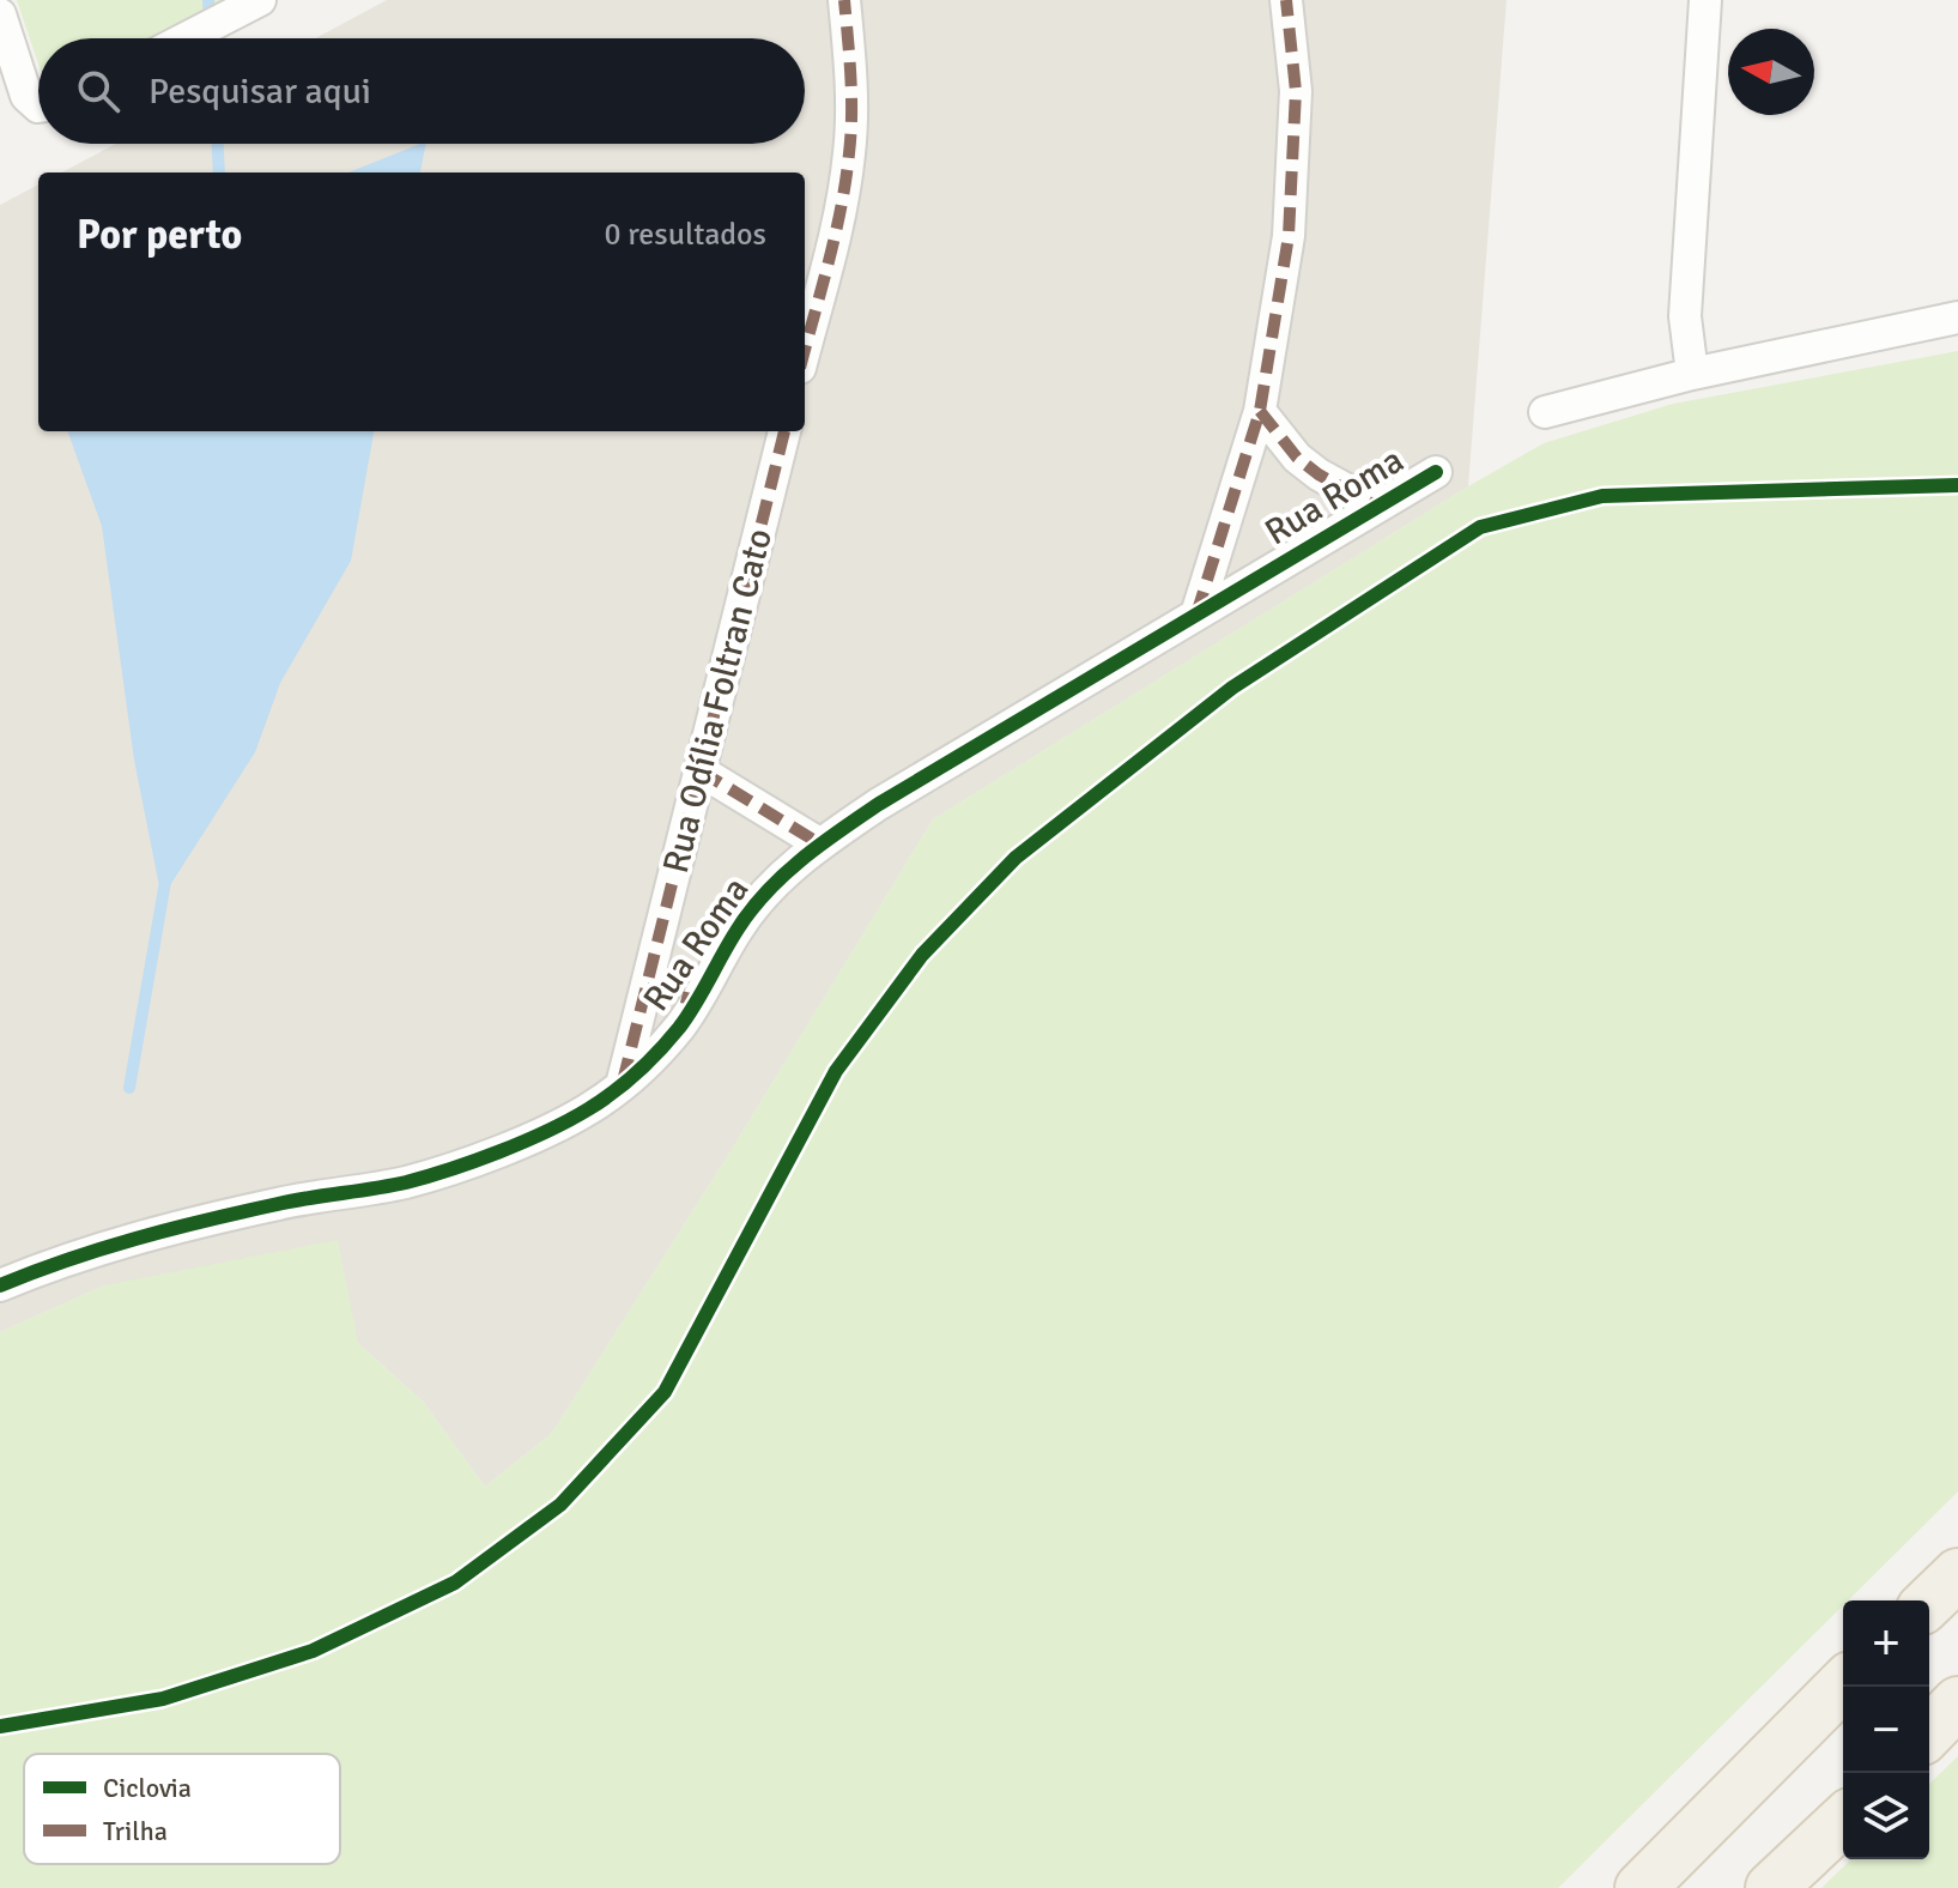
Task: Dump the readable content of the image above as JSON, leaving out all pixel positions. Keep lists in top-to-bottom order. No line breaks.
{"streets":{"street":["Rua Roma","Rua Odília Foltran Cato"]},"crossings":[["Rua Roma","Rua Odília Foltran Cato"]],"legend":["Ciclovia","Trilha"],"north":"left","page":{"search":"Pesquisar aqui","heading":["Por perto","0 resultados"],"map_buttons":["+","−"]}}
